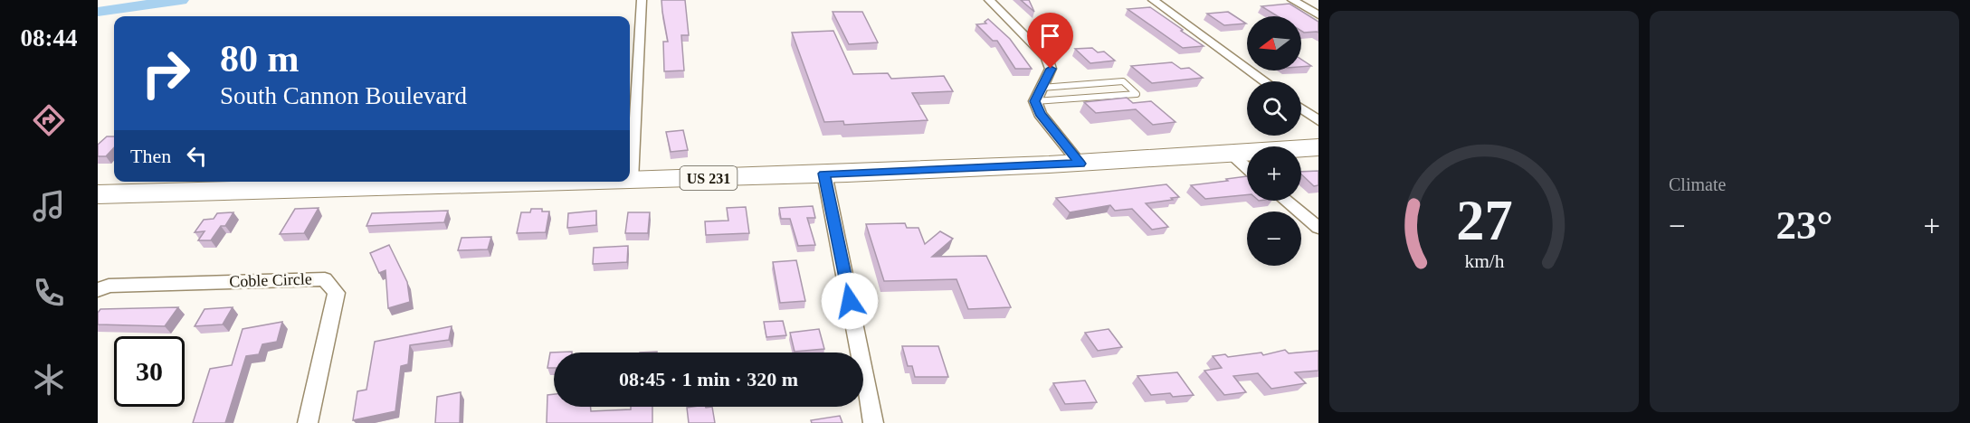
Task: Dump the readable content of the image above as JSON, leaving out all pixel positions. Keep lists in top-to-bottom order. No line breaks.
{"streets":{"highway":["US 231"],"street":["Coble Circle"]},"north":"left","page":{"tabs":"08:44","tile":"Climate","map_buttons":["+","−"],"turn":["80 m","South Cannon Boulevard"],"then":"Then","heat":["−","23°","+"],"limit":"30","trip":"08:45 · 1 min · 320 m","gauge":["27","km/h"]}}
